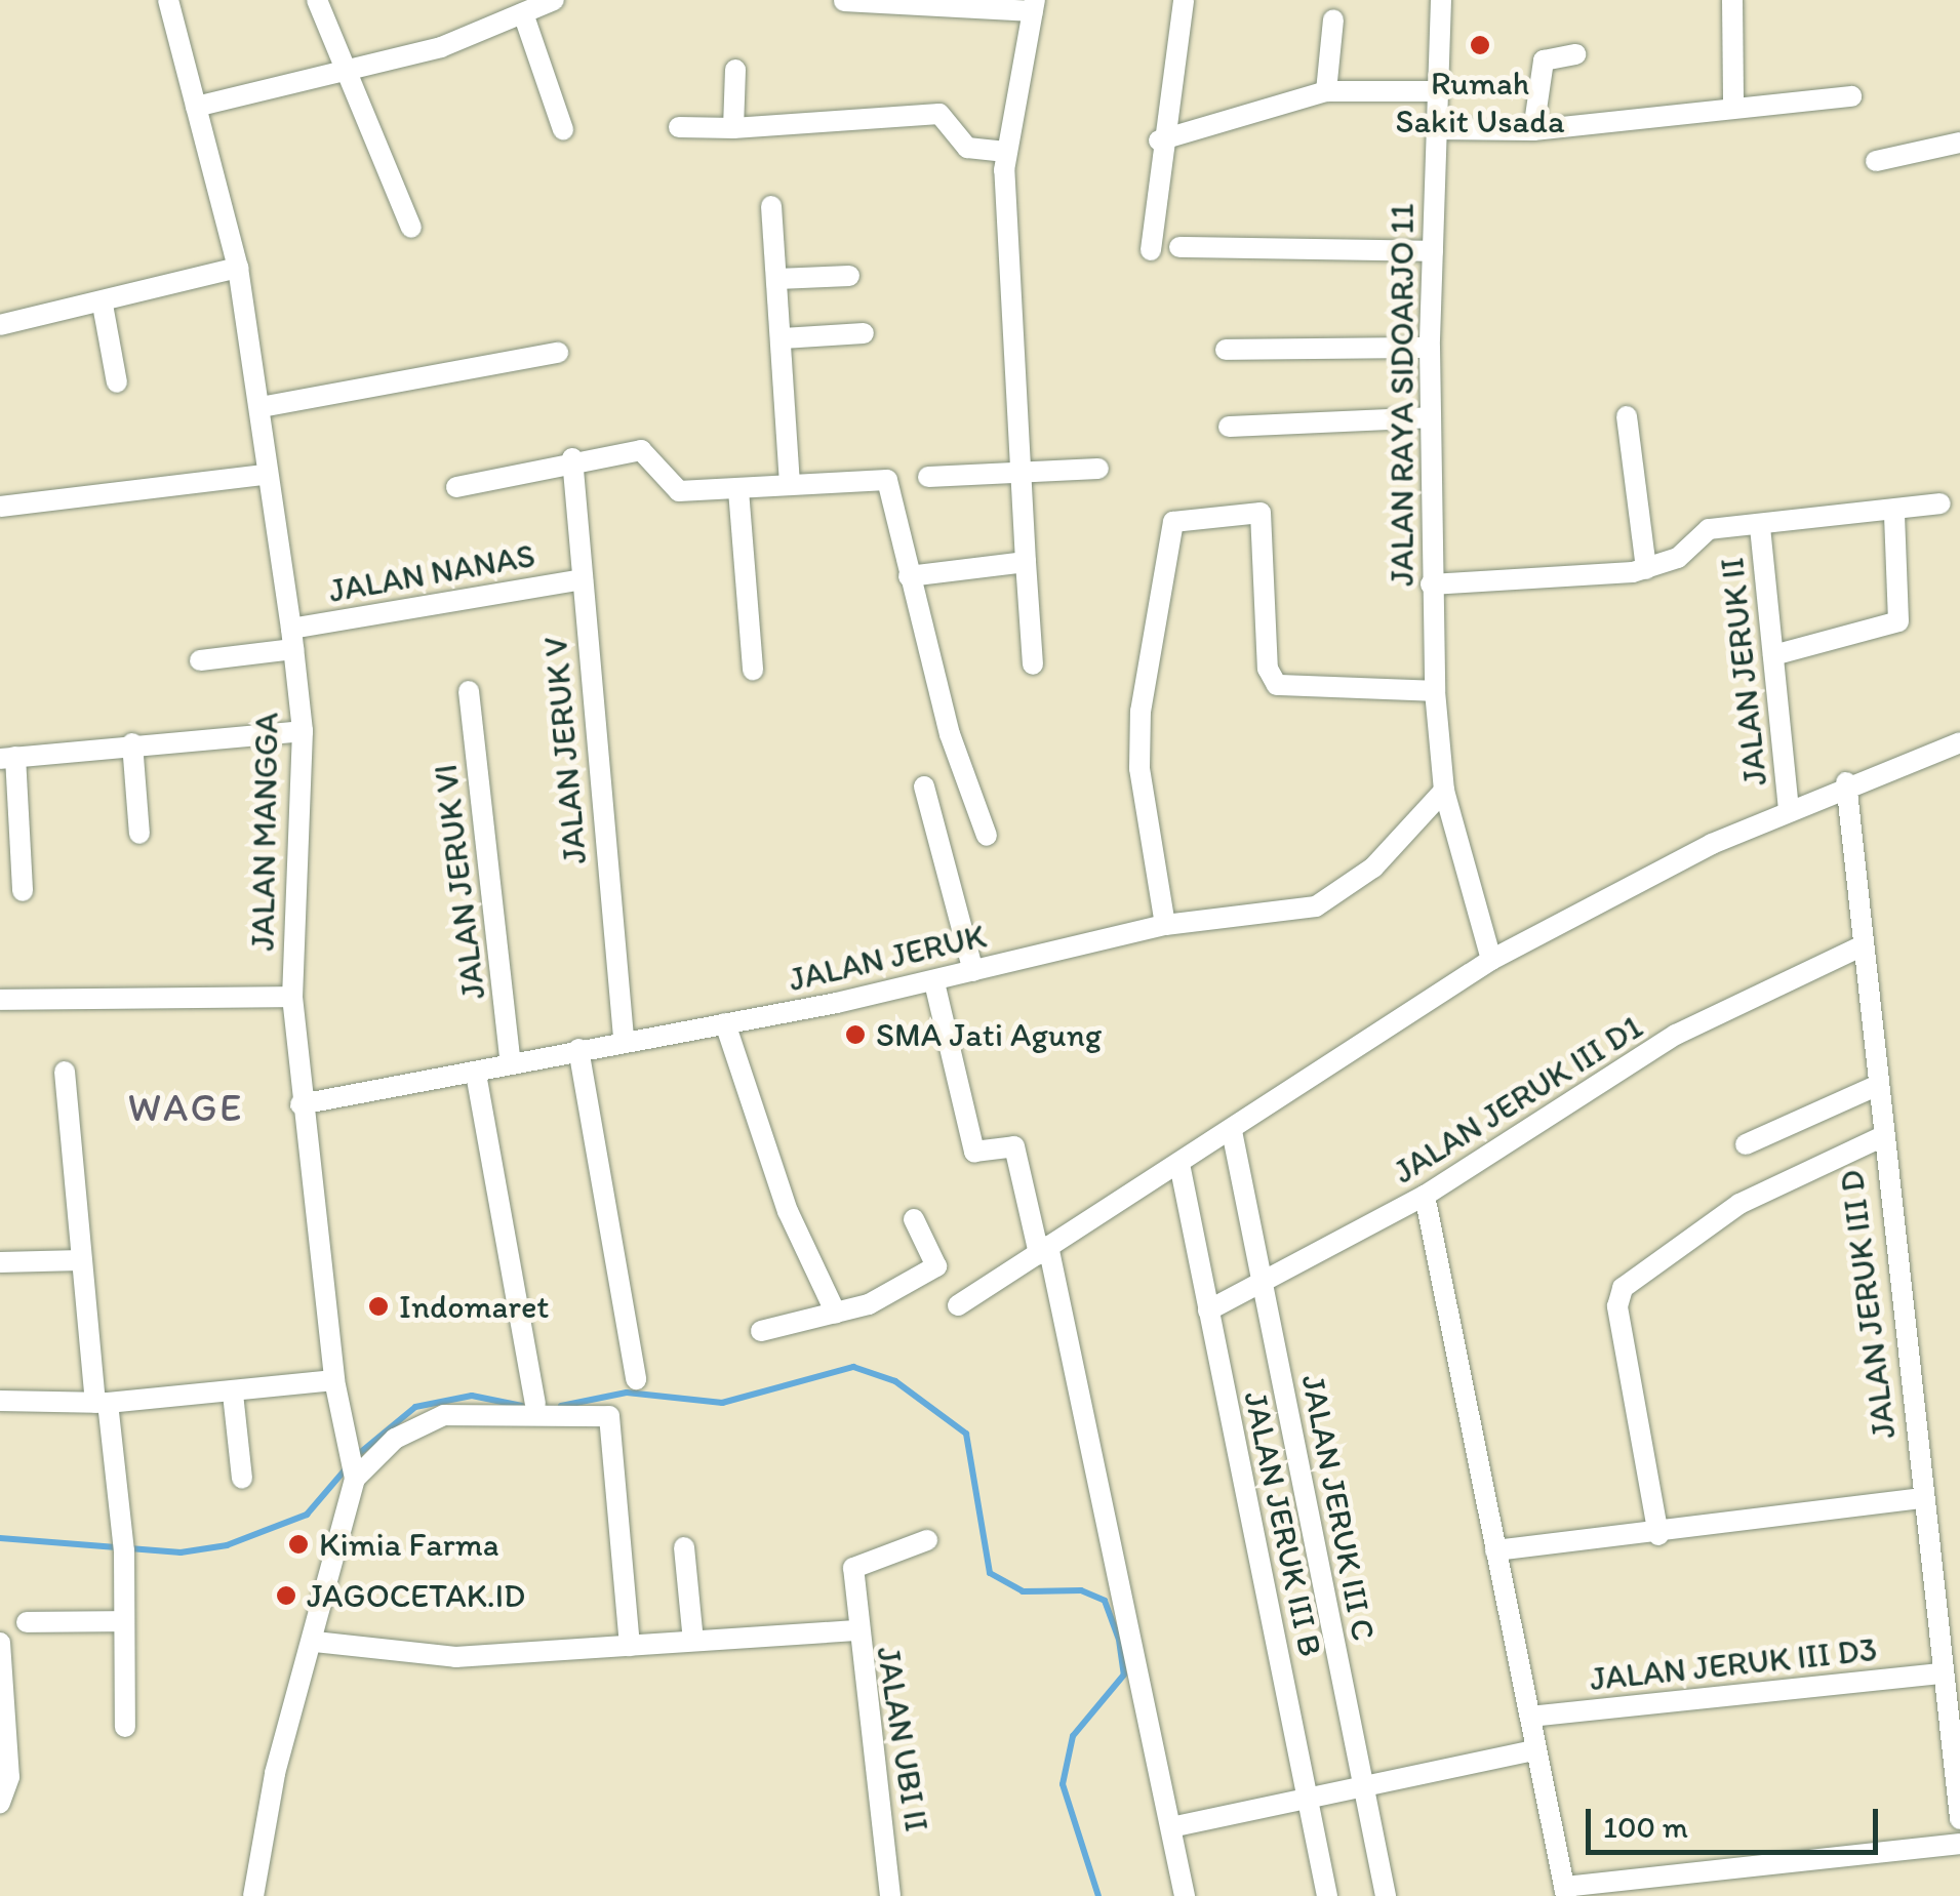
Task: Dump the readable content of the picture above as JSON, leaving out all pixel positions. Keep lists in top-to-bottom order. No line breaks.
{"streets":{"street":["JALAN RAYA SIDOARJO 11","JALAN NANAS","JALAN JERUK II","JALAN JERUK V","JALAN MANGGA","JALAN JERUK VI","JALAN JERUK","JALAN JERUK III D1","JALAN JERUK III D","JALAN JERUK III C","JALAN JERUK III B","JALAN JERUK III D3","JALAN UBI II"]},"crossings":[["JALAN RAYA SIDOARJO 11","JALAN JERUK II"],["JALAN RAYA SIDOARJO 11","JALAN JERUK"],["JALAN NANAS","JALAN JERUK V"],["JALAN NANAS","JALAN MANGGA"],["JALAN JERUK V","JALAN JERUK"],["JALAN MANGGA","JALAN JERUK"],["JALAN JERUK VI","JALAN JERUK"],["JALAN JERUK III D1","JALAN JERUK III D"],["JALAN JERUK III D1","JALAN JERUK III C"],["JALAN JERUK III D1","JALAN JERUK III B"],["JALAN JERUK III D","JALAN JERUK III D3"]],"districts":["WAGE"],"places":["Rumah Sakit Usada","SMA Jati Agung","Indomaret","Kimia Farma","JAGOCETAK.ID"],"scale_bar":"100 m"}
